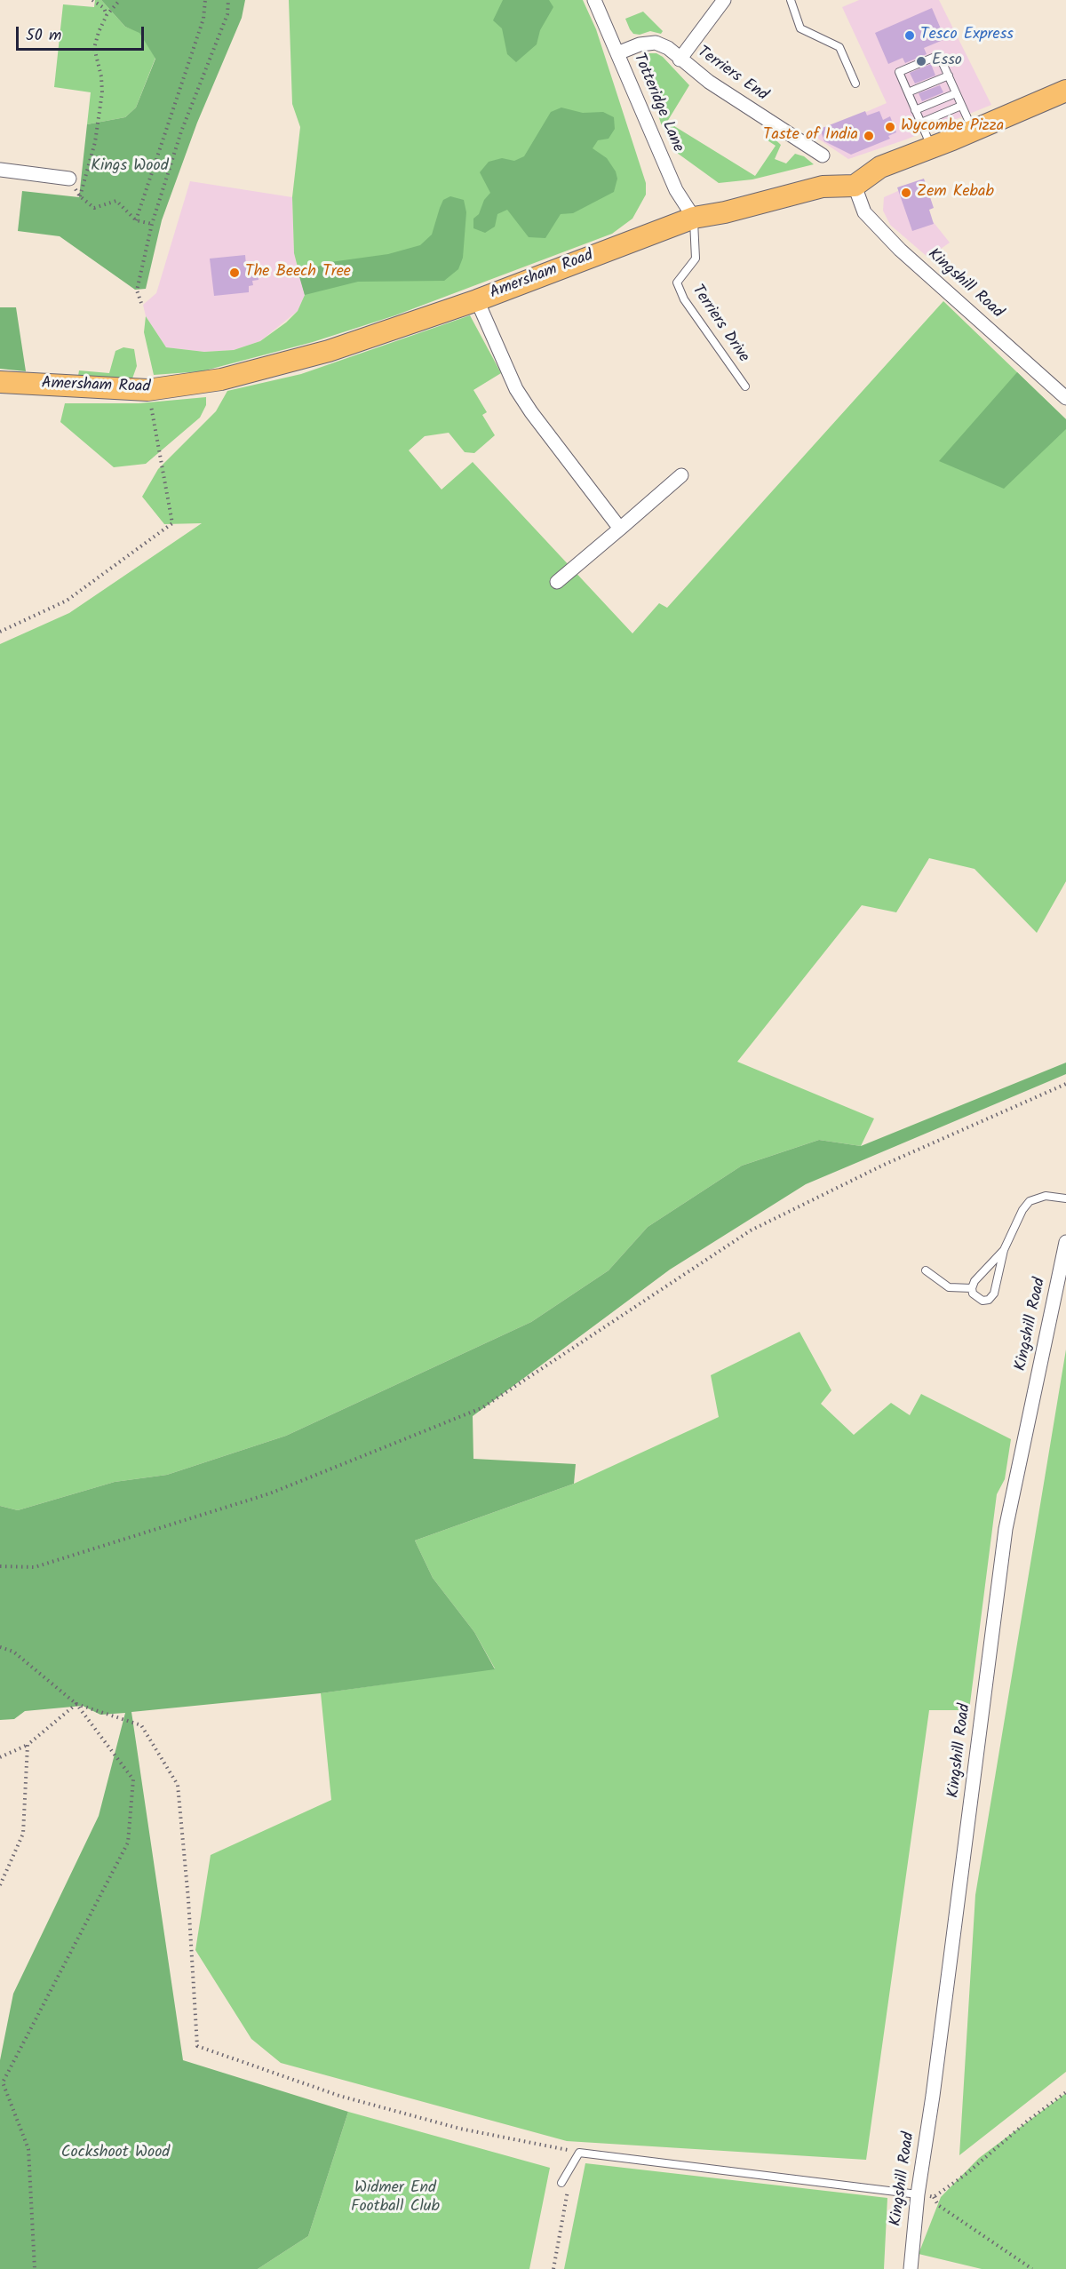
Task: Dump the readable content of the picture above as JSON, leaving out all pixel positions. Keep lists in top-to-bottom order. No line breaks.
{"streets":{"main road":["Amersham Road"],"street":["Terriers End","Totteridge Lane","Kingshill Road"],"lane":["Terriers Drive"]},"crossings":[["Terriers End","Totteridge Lane"],["Totteridge Lane","Amersham Road"],["Totteridge Lane","Terriers Drive"],["Amersham Road","Kingshill Road"],["Amersham Road","Terriers Drive"]],"parks":["Kings Wood","Cockshoot Wood","Widmer End Football Club"],"places":["Tesco Express","Esso","Wycombe Pizza","Taste of India","Zem Kebab","The Beech Tree"],"scale_bar":"50 m"}
